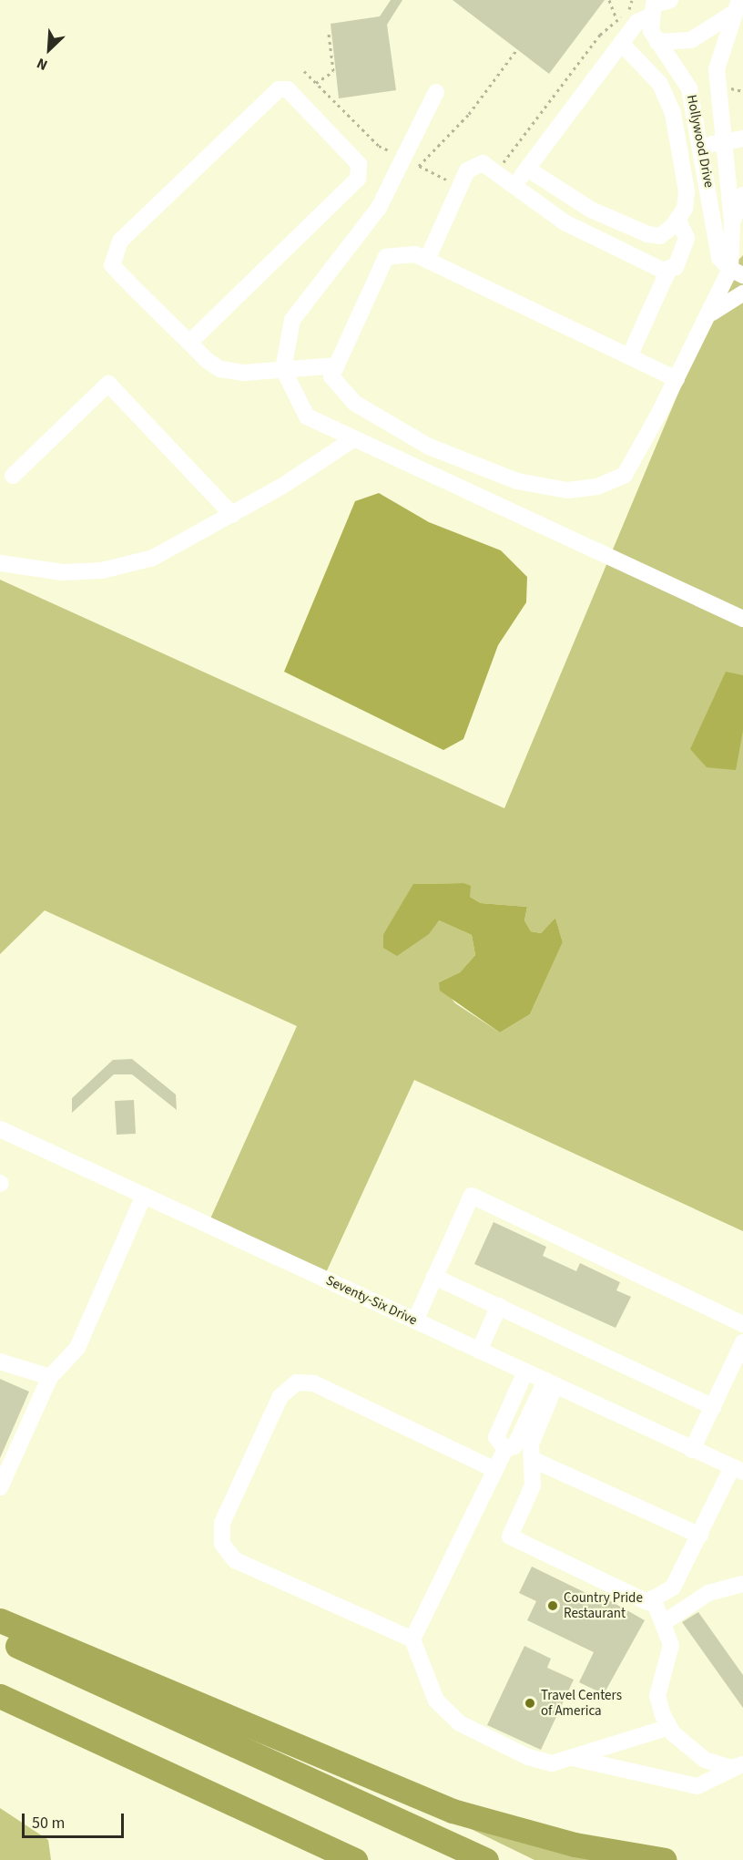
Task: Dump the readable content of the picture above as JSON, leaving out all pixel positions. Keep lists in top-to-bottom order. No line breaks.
{"streets":{"street":["Hollywood Drive","Seventy-Six Drive"]},"places":["Country Pride Restaurant","Travel Centers of America"],"scale_bar":"50 m","north":"bottom left"}
